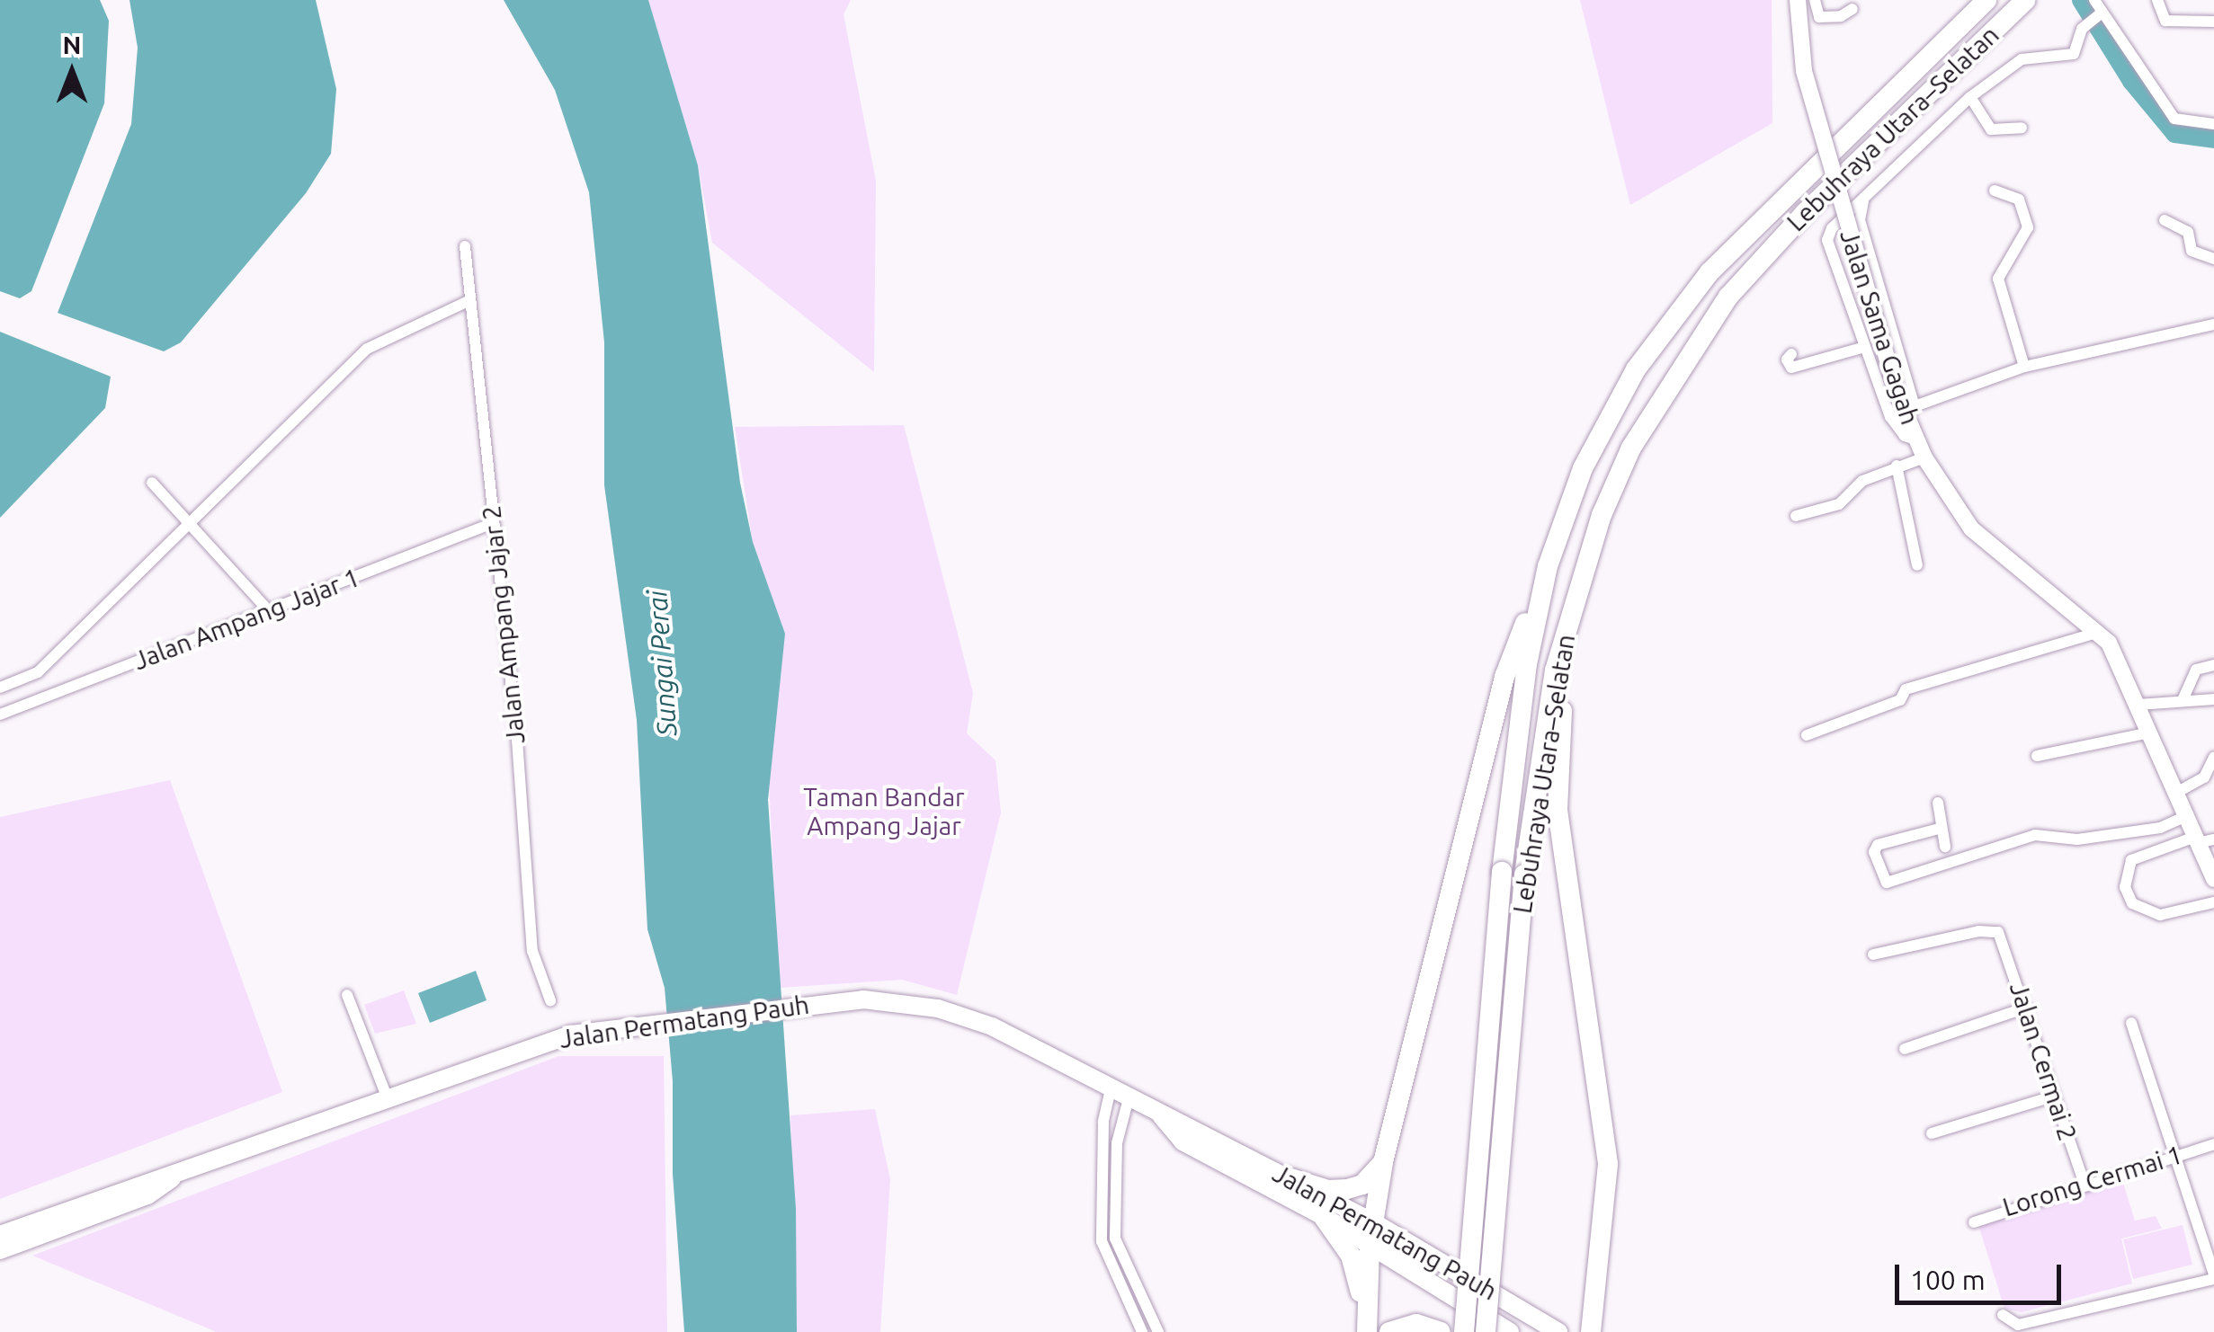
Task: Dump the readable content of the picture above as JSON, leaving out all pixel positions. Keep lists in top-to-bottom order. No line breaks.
{"streets":{"highway":["Lebuhraya Utara–Selatan"],"main road":["Jalan Permatang Pauh"],"street":["Jalan Sama Gagah","Jalan Ampang Jajar 1","Jalan Ampang Jajar 2","Jalan Cermai 2","Lorong Cermai 1"]},"crossings":[["Jalan Ampang Jajar 1","Jalan Ampang Jajar 2"],["Jalan Cermai 2","Lorong Cermai 1"]],"water":["Sungai Perai"],"parks":["Taman Bandar Ampang Jajar"],"scale_bar":"100 m","north":"top"}
